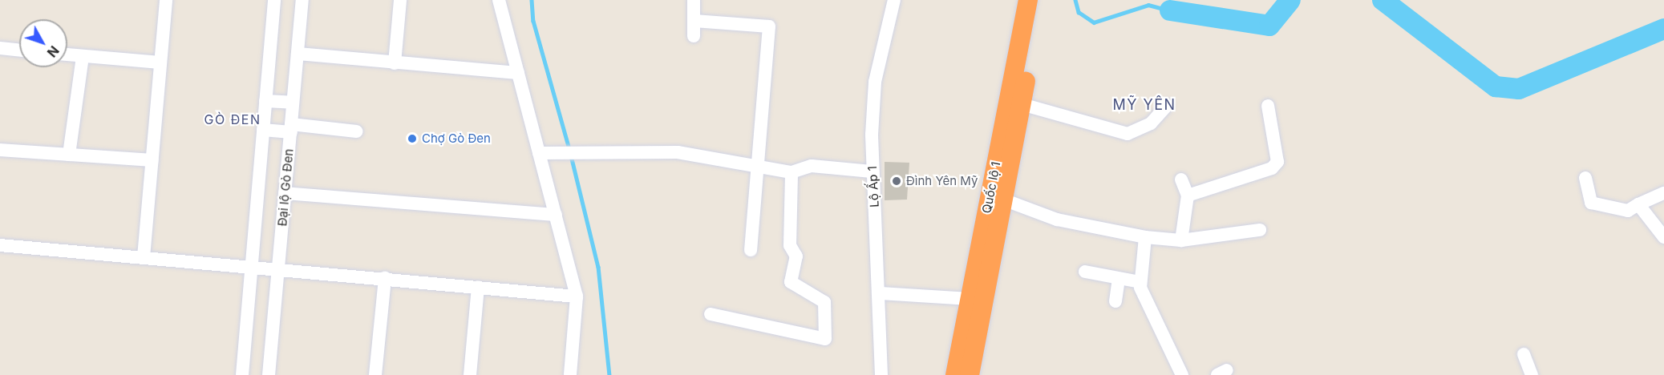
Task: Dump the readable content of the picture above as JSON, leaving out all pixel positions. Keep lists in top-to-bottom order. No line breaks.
{"streets":{"highway":["Quốc lộ 1"],"street":["Lộ Ấp 1","Đại lộ Gò Đen"]},"districts":["MỸ YÊN","GÒ ĐEN"],"places":["Chợ Gò Đen","Đình Yên Mỹ"],"north":"bottom right"}
